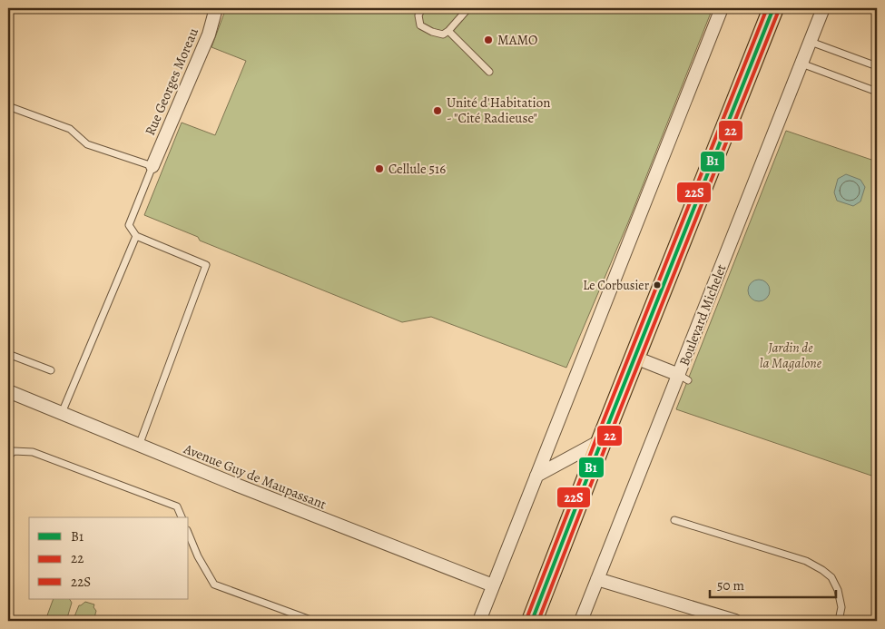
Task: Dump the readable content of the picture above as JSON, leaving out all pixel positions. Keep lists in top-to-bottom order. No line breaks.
{"streets":{"street":["Rue Georges Moreau","Boulevard Michelet","Avenue Guy de Maupassant"]},"parks":["Jardin de la Magalone"],"places":["MAMO","Unité d'Habitation - \"Cité Radieuse\"","Cellule 516","Le Corbusier"],"lines":["transit line B1","transit line 22S","transit line 22"],"legend":["B1","22","22S"],"scale_bar":"50 m"}
